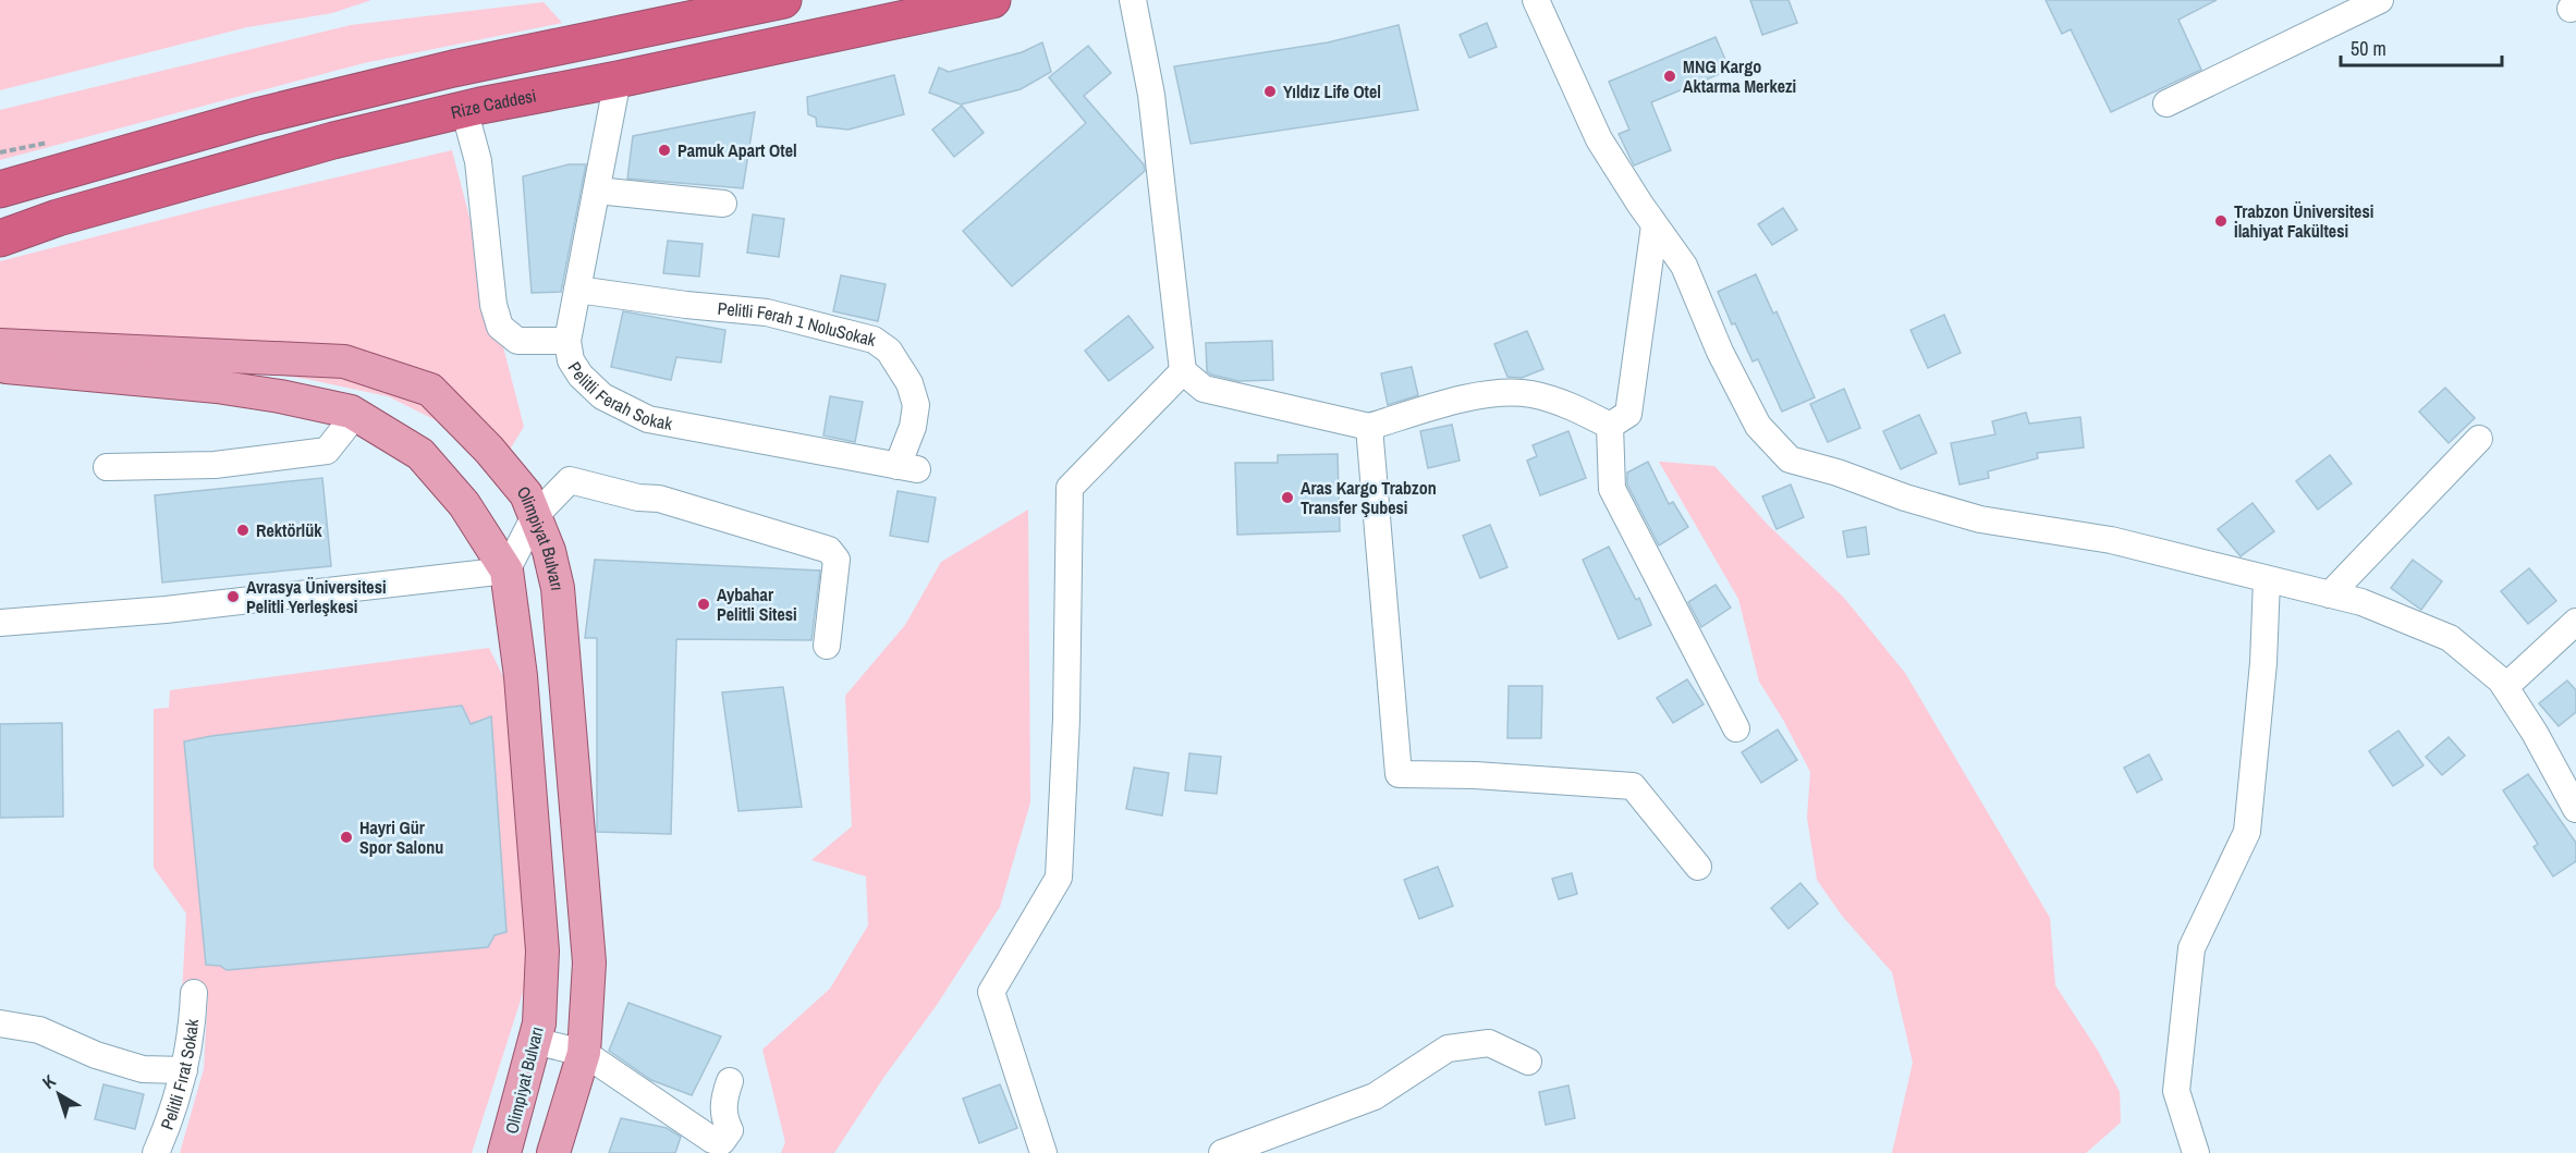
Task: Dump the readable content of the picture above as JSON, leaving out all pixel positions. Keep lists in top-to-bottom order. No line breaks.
{"streets":{"highway":["Rize Caddesi"],"main road":["Olimpiyat Bulvarı"],"street":["Pelitli Ferah 1 NoluSokak","Pelitli Ferah Sokak","Pelitli Fırat Sokak"]},"crossings":[["Rize Caddesi","Pelitli Ferah Sokak"],["Pelitli Ferah 1 NoluSokak","Pelitli Ferah Sokak"]],"places":["MNG Kargo Aktarma Merkezi","Yıldız Life Otel","Pamuk Apart Otel","Trabzon Üniversitesi İlahiyat Fakültesi","Aras Kargo Trabzon Transfer Şubesi","Rektörlük","Avrasya Üniversitesi Pelitli Yerleşkesi","Aybahar Pelitli Sitesi","Hayri Gür Spor Salonu"],"scale_bar":"50 m","north":"top left"}
